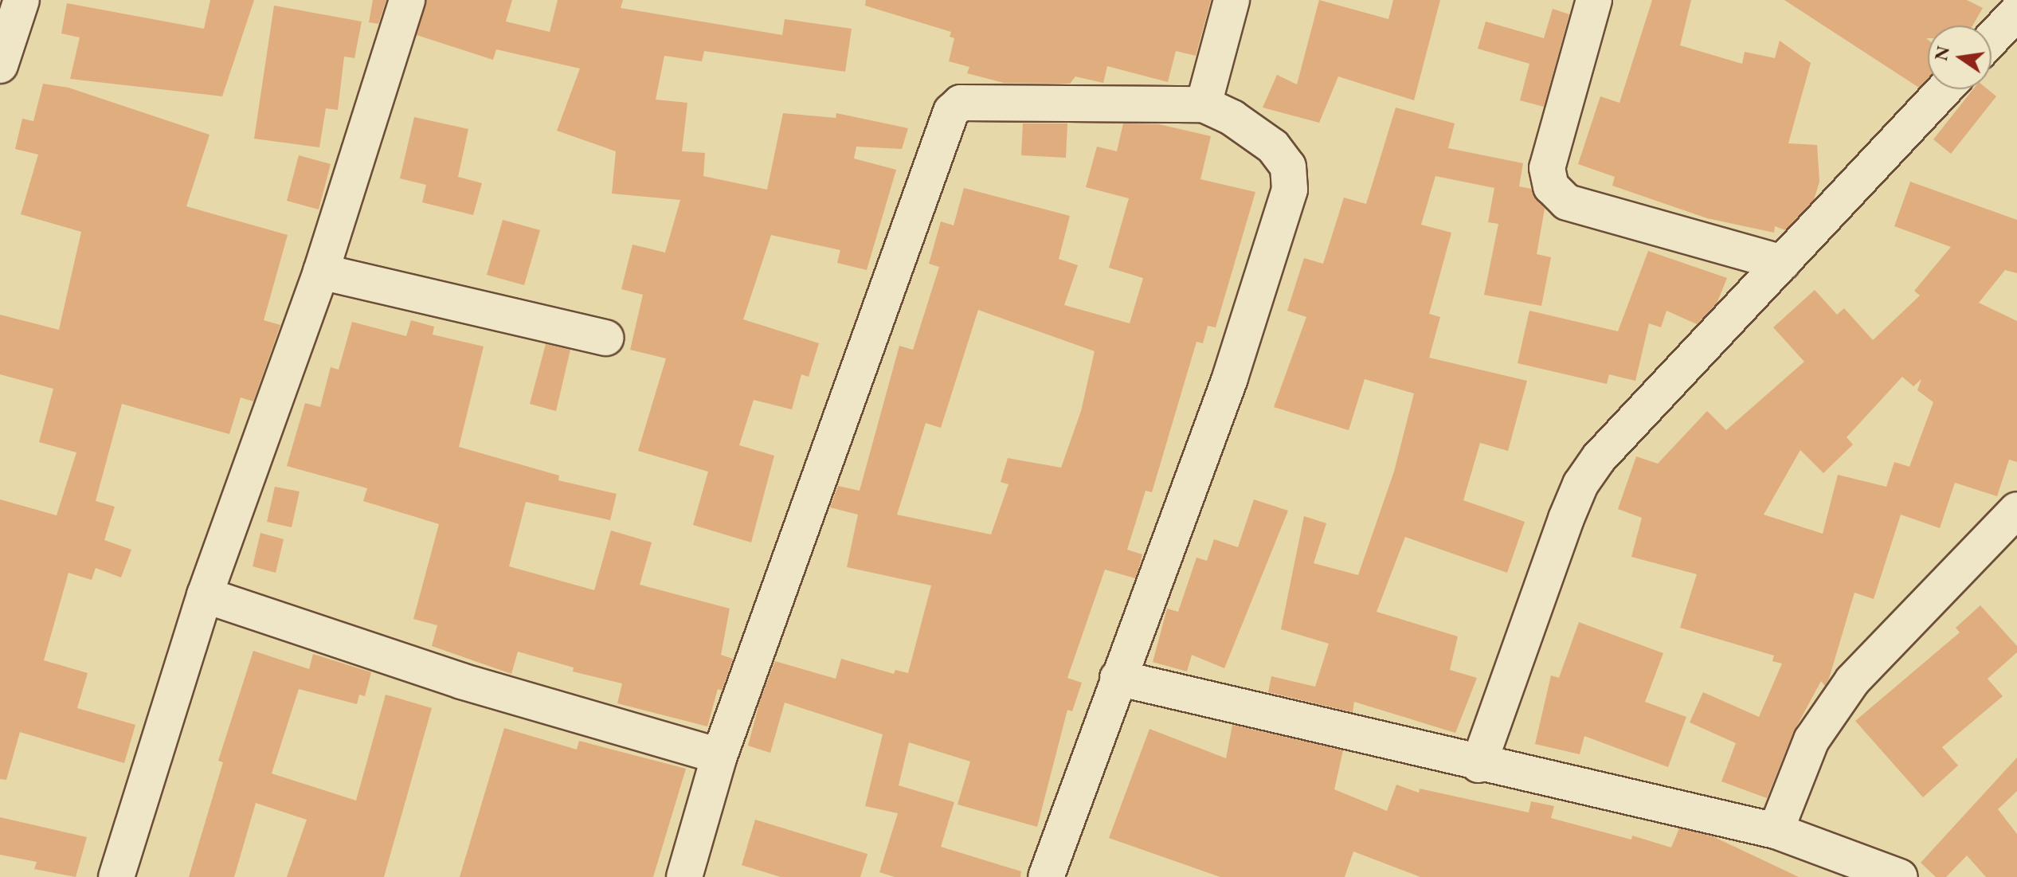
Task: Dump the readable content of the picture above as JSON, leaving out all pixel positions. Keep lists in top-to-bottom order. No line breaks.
{"north":"left"}
